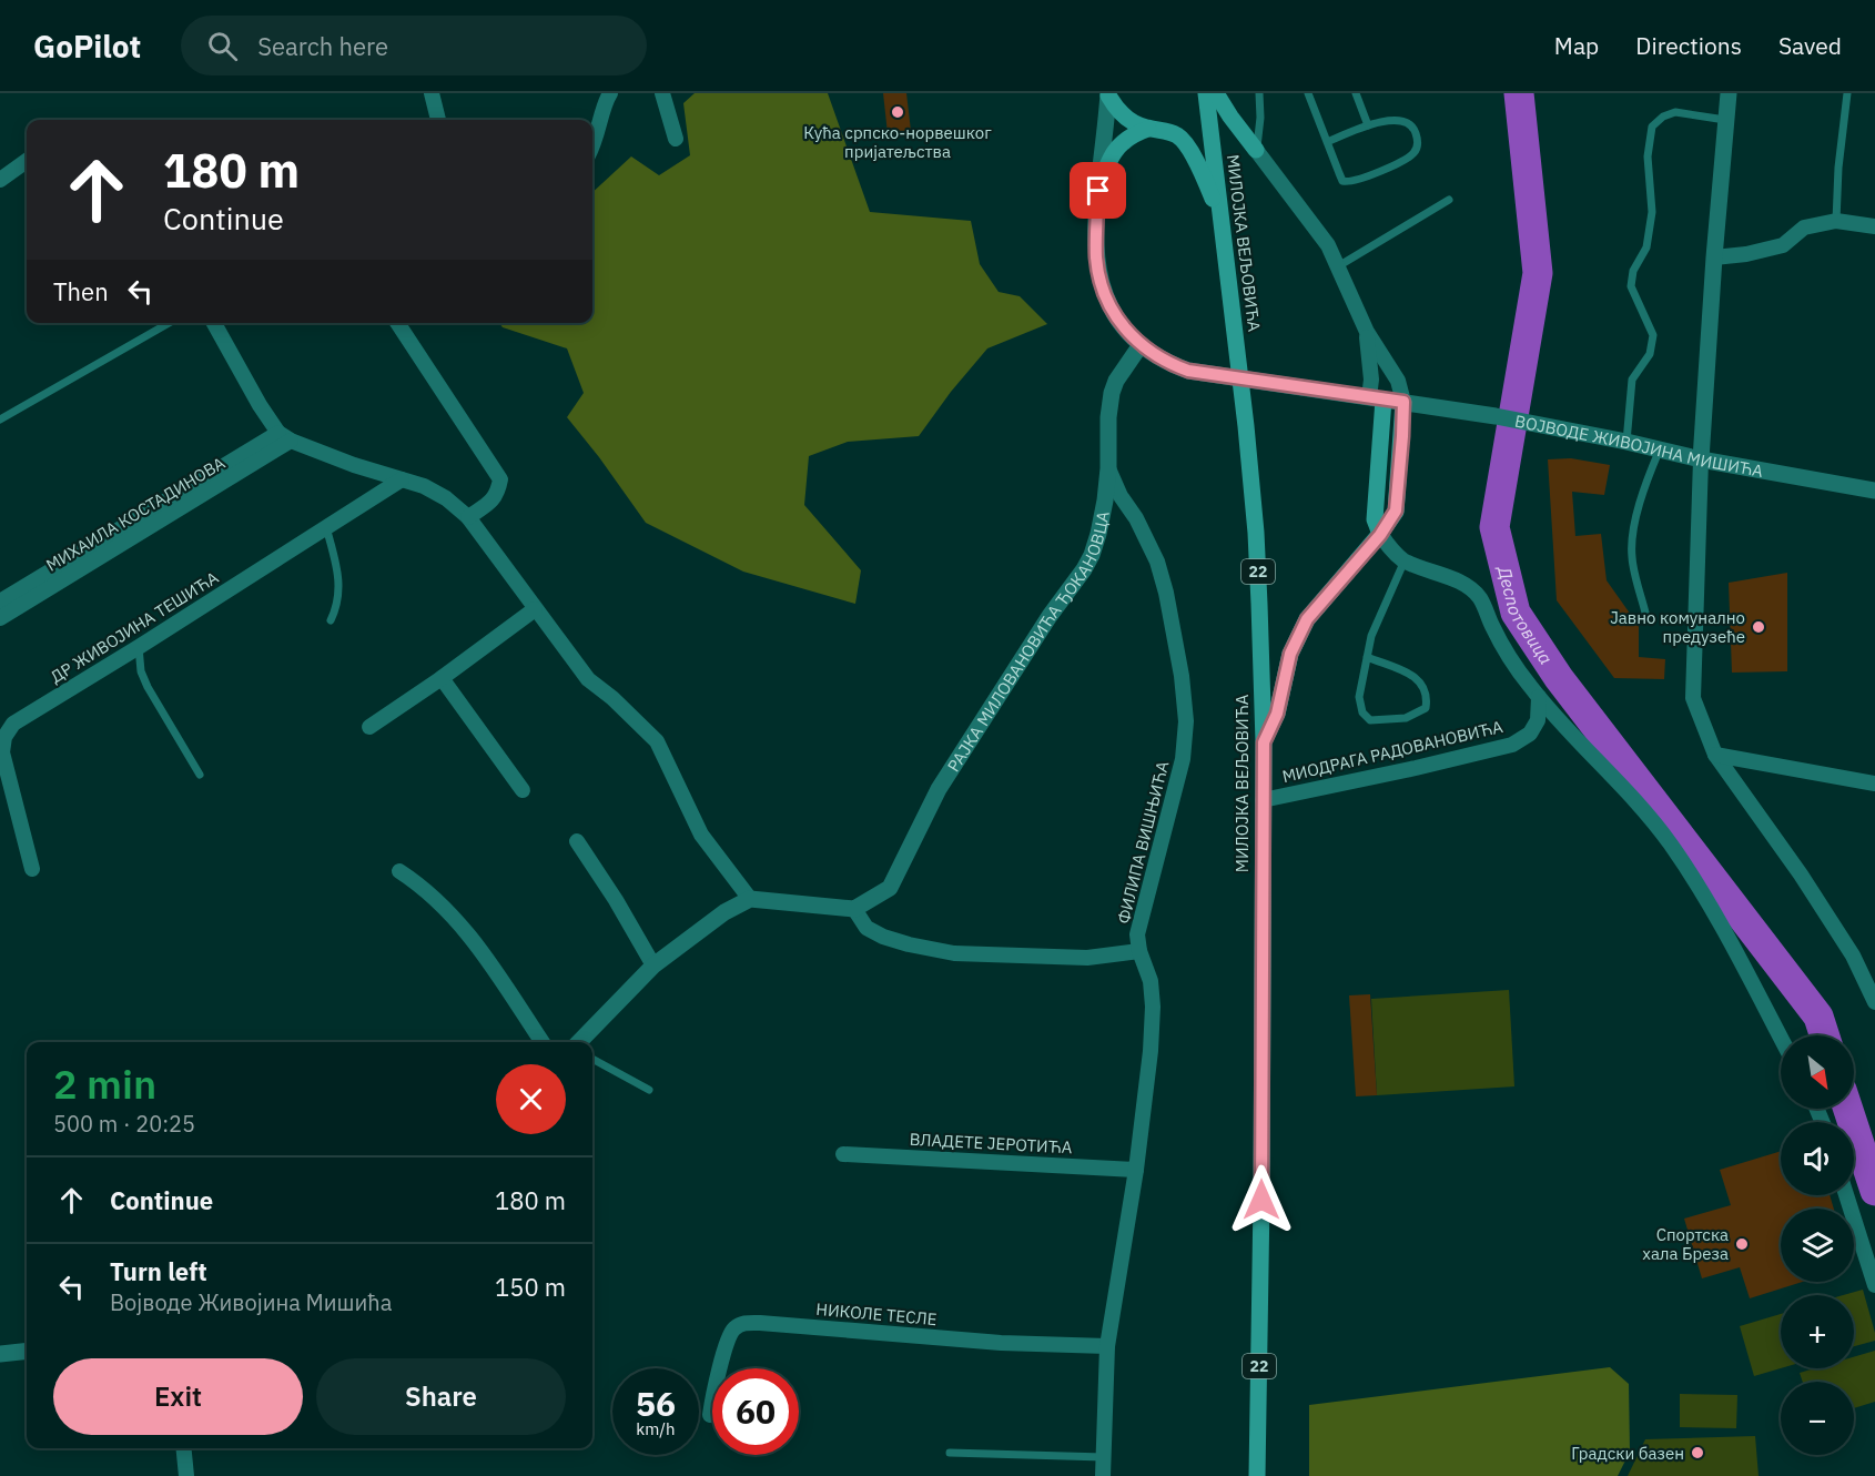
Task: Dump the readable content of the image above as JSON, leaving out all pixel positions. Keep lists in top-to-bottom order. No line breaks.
{"streets":{"main road":["МИЛОЈКА ВЕЉОВИЋА","22"],"street":["ВОЈВОДЕ ЖИВОЈИНА МИШИЋА","МИХАИЛА КОСТАДИНОВА","ДР ЖИВОЈИНА ТЕШИЋА","РАЈКА МИЛОВАНОВИЋА ЂОКАНОВЦА","МИОДРАГА РАДОВАНОВИЋА","ФИЛИПА ВИШЊИЋА","ВЛАДЕТЕ ЈЕРОТИЋА","НИКОЛЕ ТЕСЛЕ"]},"crossings":[["МИЛОЈКА ВЕЉОВИЋА","МИОДРАГА РАДОВАНОВИЋА"],["ВОЈВОДЕ ЖИВОЈИНА МИШИЋА","РАЈКА МИЛОВАНОВИЋА ЂОКАНОВЦА"],["РАЈКА МИЛОВАНОВИЋА ЂОКАНОВЦА","ФИЛИПА ВИШЊИЋА"],["ФИЛИПА ВИШЊИЋА","ВЛАДЕТЕ ЈЕРОТИЋА"],["ФИЛИПА ВИШЊИЋА","НИКОЛЕ ТЕСЛЕ"]],"water":["Деспотовица"],"places":["Кућа српско-норвешког пријатељства","Јавно комунално предузеће","Спортска хала Бреза","Градски базен"],"north":"bottom right","page":{"header":"GoPilot","search":"Search here","nav":["Map","Directions","Saved"],"turn":["180 m","Continue"],"then":"Then","map_buttons":["+","−"],"heading":["2 min","500 m · 20:25"],"list":[{"name":"Continue","value":"180 m"},{"name":"Turn left","note":"Војводе Живојина Мишића","value":"150 m"}],"buttons":["Exit","Share"],"speed":"56 km/h","limit":"60"}}
